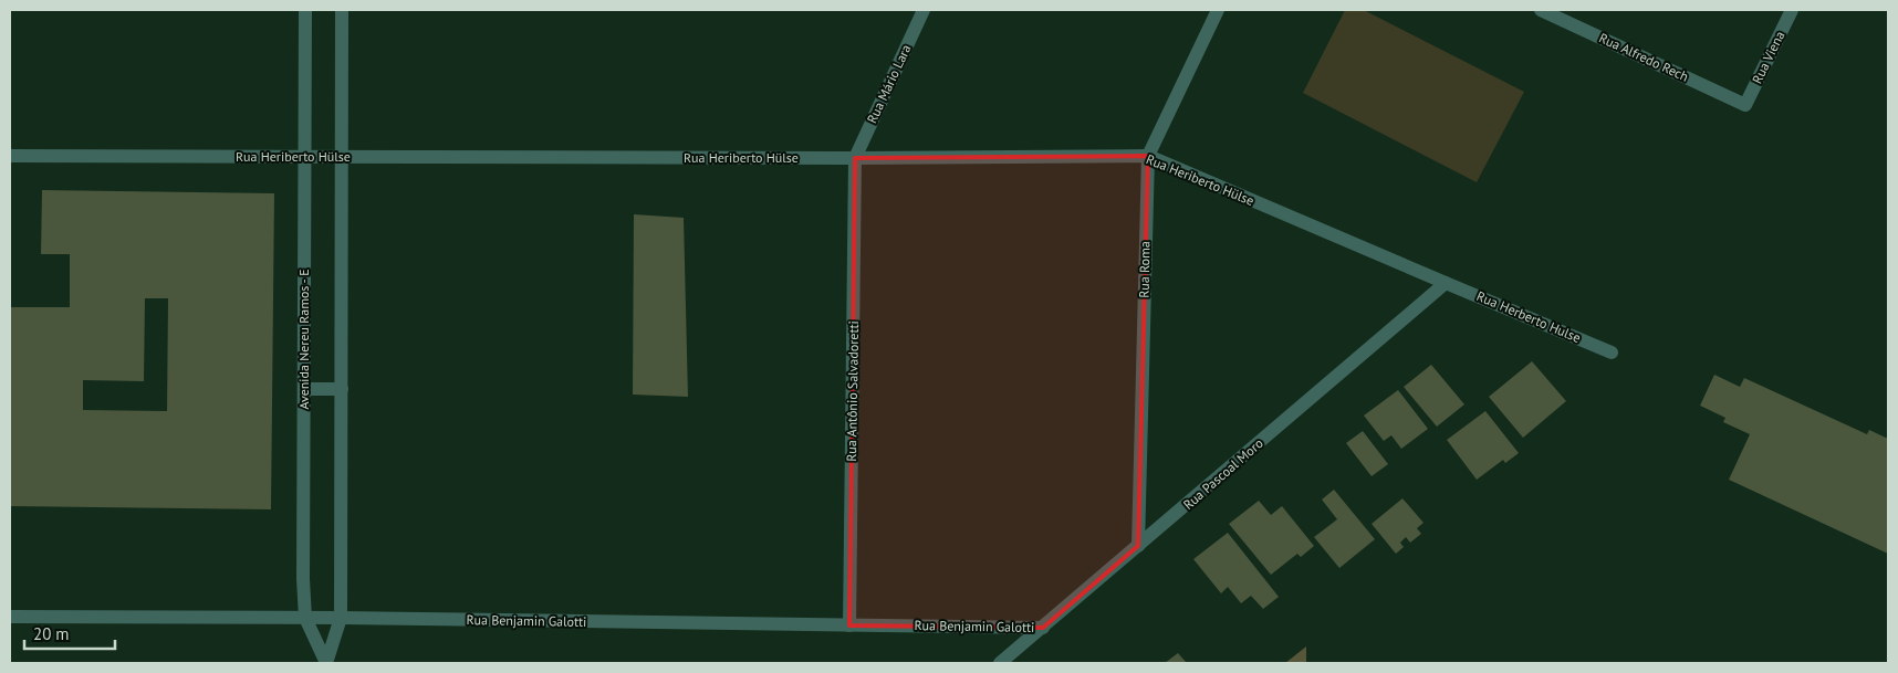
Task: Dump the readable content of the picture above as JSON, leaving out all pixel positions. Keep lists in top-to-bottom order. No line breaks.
{"streets":{"street":["Rua Alfredo Rech","Rua Viena","Rua Mário Lara","Rua Heriberto Hülse","Rua Roma","Rua Herberto Hulse","Avenida Nereu Ramos - E","Rua Antônio Salvadoretti","Rua Pascoal Moro","Rua Benjamin Galotti"]},"crossings":[["Rua Alfredo Rech","Rua Viena"],["Rua Mário Lara","Rua Heriberto Hülse"],["Rua Mário Lara","Rua Antônio Salvadoretti"],["Rua Heriberto Hülse","Rua Roma"],["Rua Heriberto Hülse","Rua Herberto Hulse"],["Rua Heriberto Hülse","Avenida Nereu Ramos - E"],["Rua Heriberto Hülse","Rua Antônio Salvadoretti"],["Rua Heriberto Hülse","Rua Pascoal Moro"],["Rua Roma","Rua Pascoal Moro"],["Rua Herberto Hulse","Rua Pascoal Moro"],["Avenida Nereu Ramos - E","Rua Benjamin Galotti"],["Rua Antônio Salvadoretti","Rua Benjamin Galotti"],["Rua Pascoal Moro","Rua Benjamin Galotti"]],"scale_bar":"20 m"}
